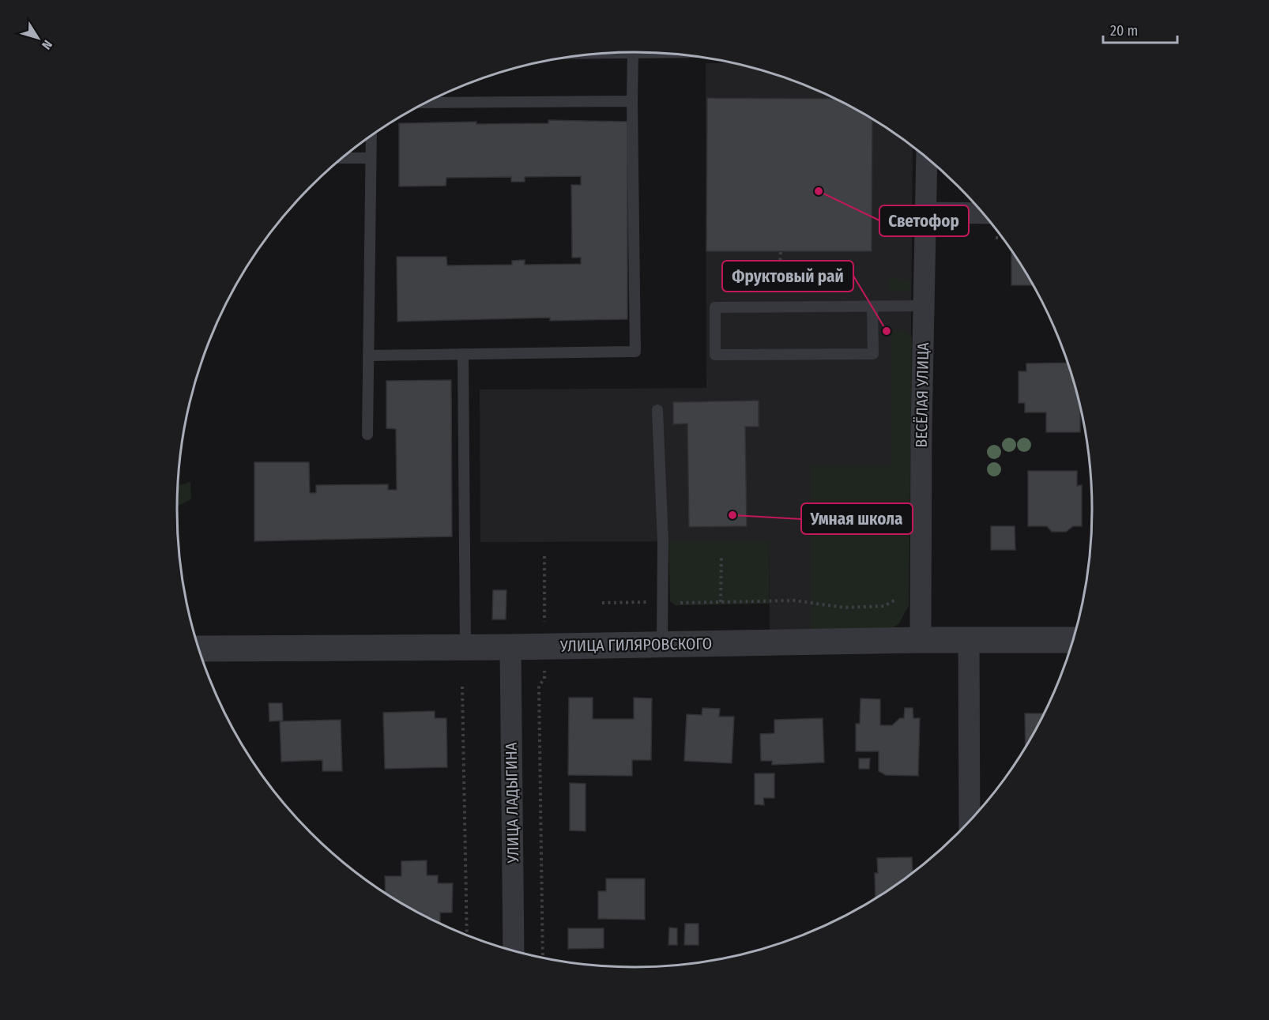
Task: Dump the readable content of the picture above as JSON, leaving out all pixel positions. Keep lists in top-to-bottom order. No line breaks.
{"streets":{"street":["ВЕСЁЛАЯ УЛИЦА","УЛИЦА ГИЛЯРОВСКОГО","УЛИЦА ЛАДЫГИНА"]},"crossings":[["ВЕСЁЛАЯ УЛИЦА","УЛИЦА ГИЛЯРОВСКОГО"],["УЛИЦА ГИЛЯРОВСКОГО","УЛИЦА ЛАДЫГИНА"]],"places":["Светофор","Фруктовый рай","Умная школа"],"scale_bar":"20 m","north":"bottom right"}
